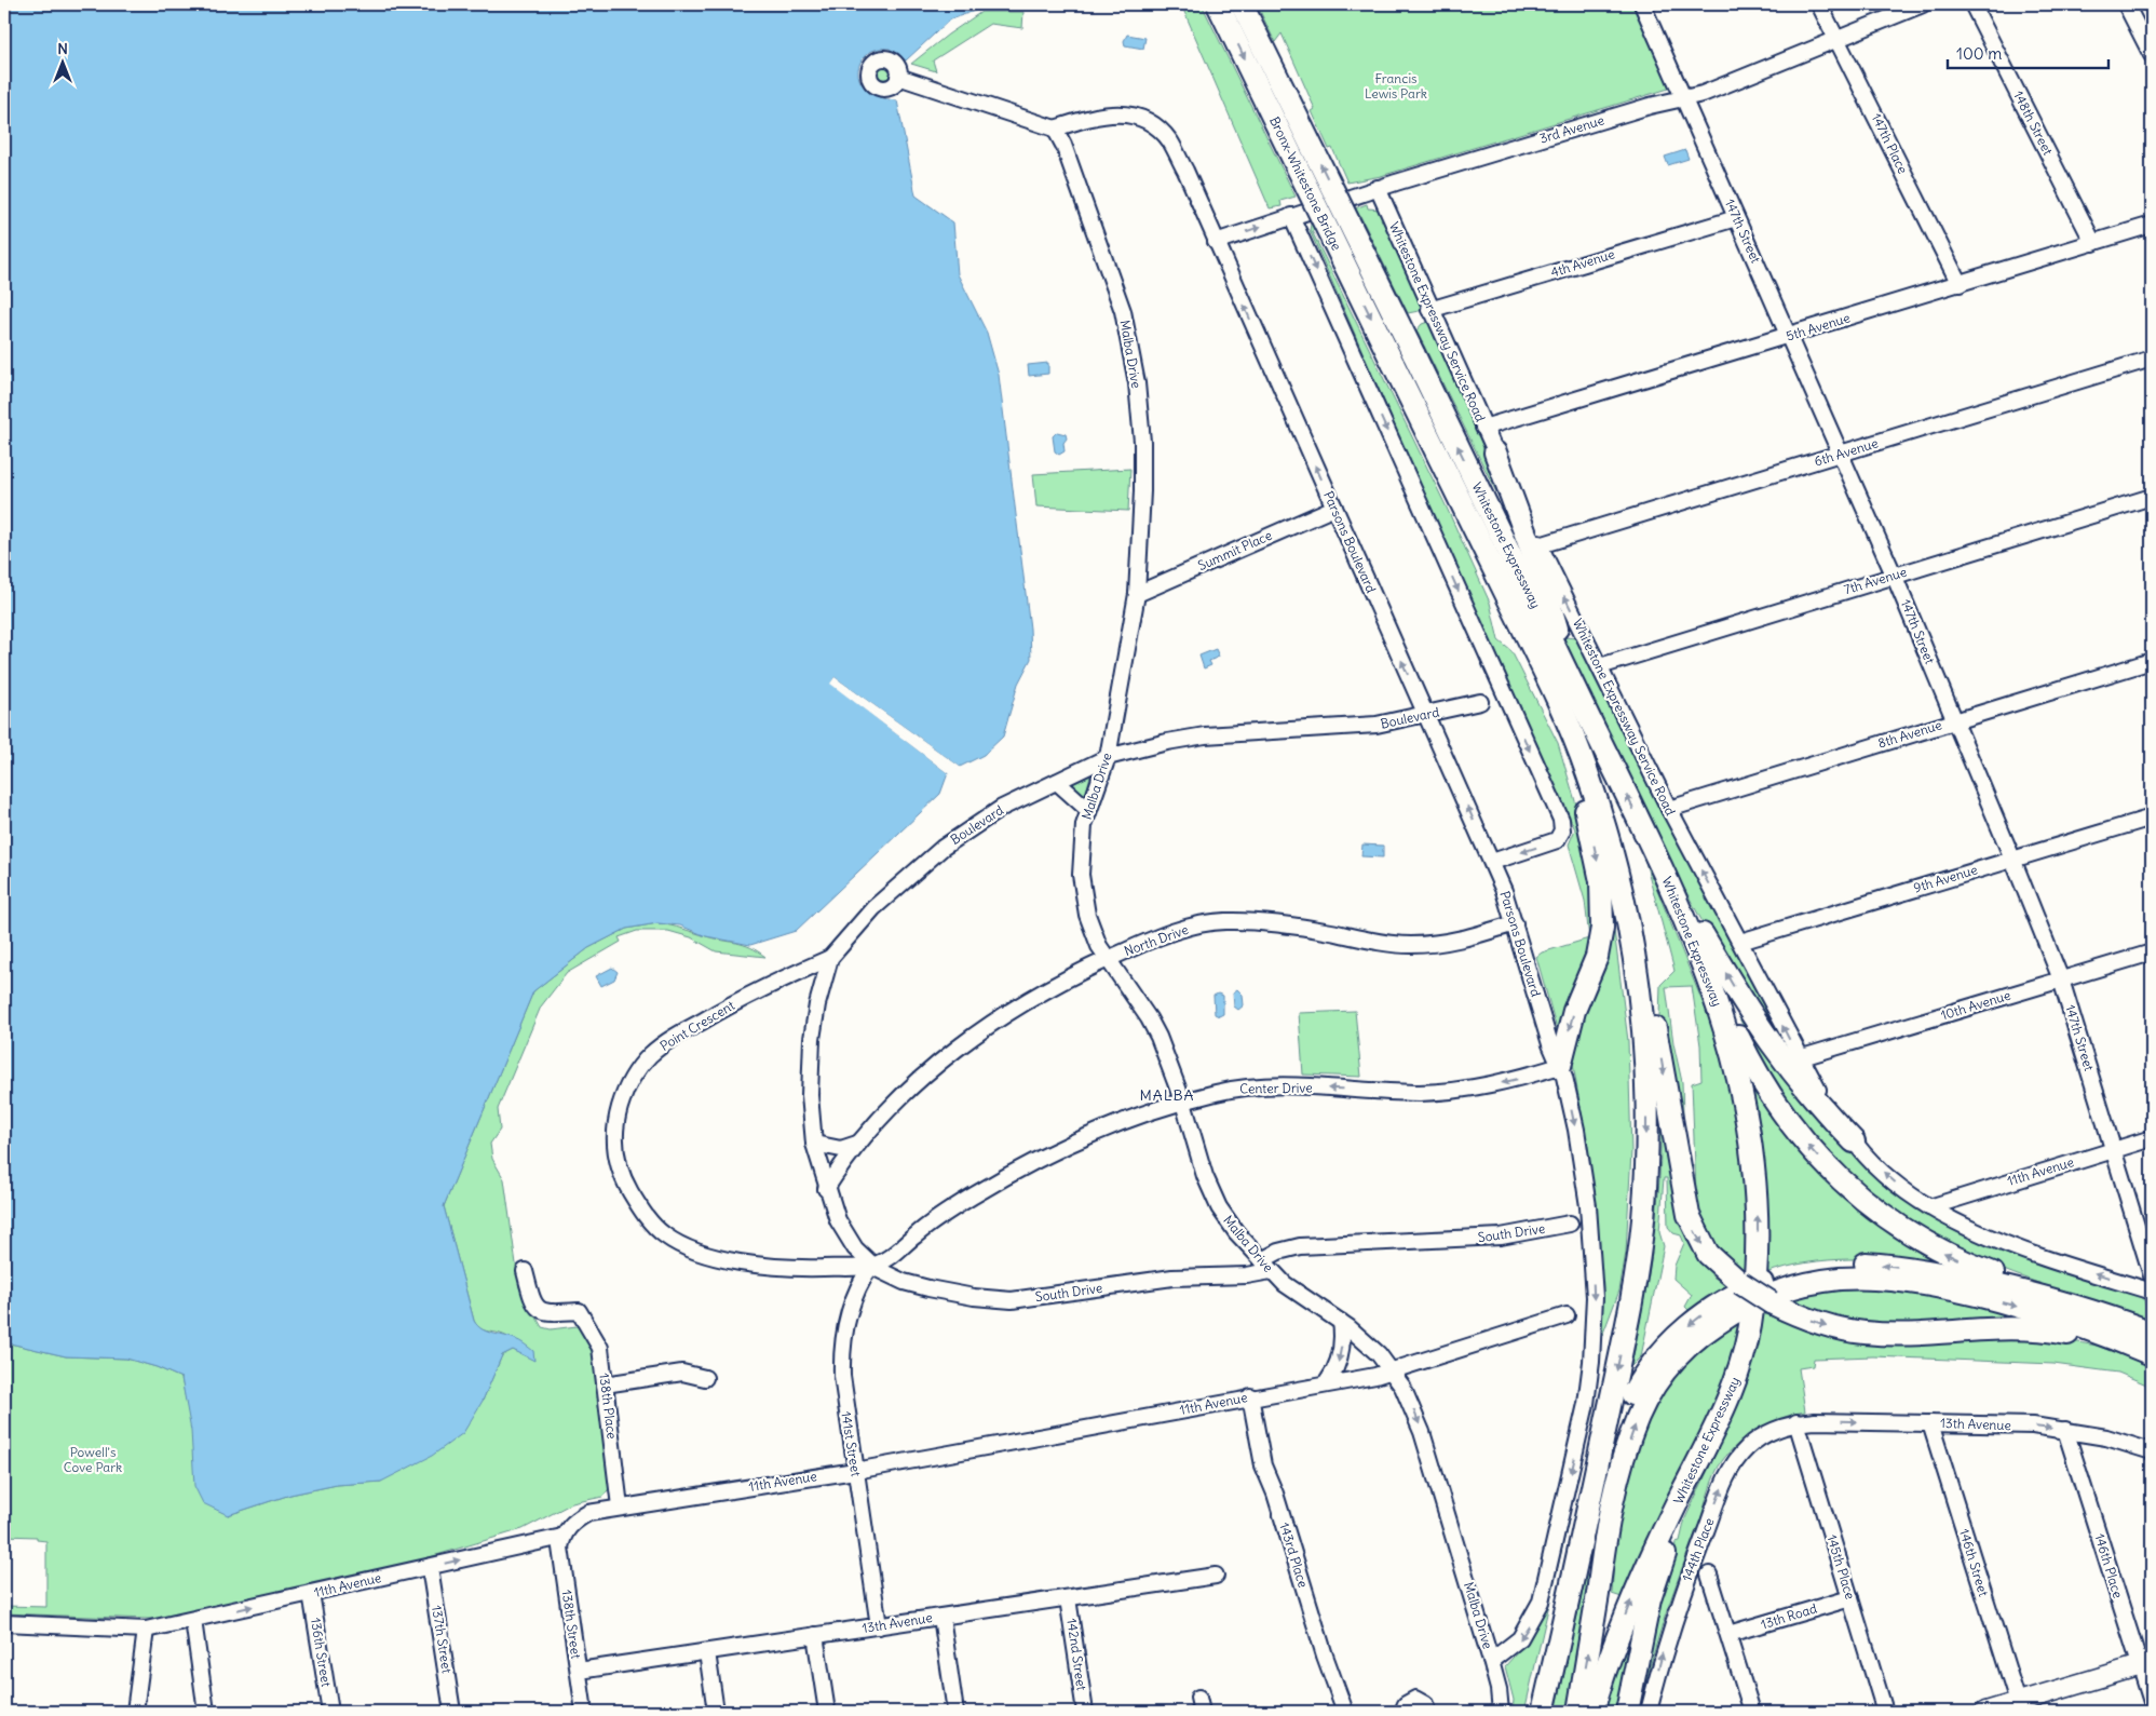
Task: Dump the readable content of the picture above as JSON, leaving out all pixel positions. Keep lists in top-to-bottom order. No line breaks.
{"streets":{"highway":["Bronx-Whitestone Bridge","Whitestone Expressway"],"street":["148th Street","3rd Avenue","147th Place","147th Street","4th Avenue","Whitestone Expressway Service Road","5th Avenue","Malba Drive","6th Avenue","Parsons Boulevard","Summit Place","7th Avenue","Boulevard","8th Avenue","9th Avenue","North Drive","10th Avenue","Point Crescent","Center Drive","11th Avenue","South Drive","138th Place","13th Avenue","141st Street","144th Place","143rd Place","146th Street","146th Place","145th Place","13th Road","138th Street","137th Street","136th Street","142nd Street"]},"crossings":[["148th Street","5th Avenue"],["3rd Avenue","147th Place"],["3rd Avenue","147th Street"],["3rd Avenue","Whitestone Expressway Service Road"],["3rd Avenue","Parsons Boulevard"],["147th Place","5th Avenue"],["Bronx-Whitestone Bridge","Whitestone Expressway"],["147th Street","4th Avenue"],["147th Street","5th Avenue"],["147th Street","6th Avenue"],["147th Street","7th Avenue"],["147th Street","8th Avenue"],["147th Street","9th Avenue"],["147th Street","10th Avenue"],["147th Street","11th Avenue"],["4th Avenue","Whitestone Expressway Service Road"],["Whitestone Expressway Service Road","5th Avenue"],["Whitestone Expressway Service Road","6th Avenue"],["Whitestone Expressway Service Road","7th Avenue"],["Whitestone Expressway Service Road","8th Avenue"],["Whitestone Expressway Service Road","9th Avenue"],["Whitestone Expressway Service Road","10th Avenue"],["Whitestone Expressway Service Road","11th Avenue"],["Malba Drive","Parsons Boulevard"],["Malba Drive","Summit Place"],["Malba Drive","Boulevard"],["Malba Drive","North Drive"],["Malba Drive","Center Drive"],["Malba Drive","11th Avenue"],["Malba Drive","South Drive"],["Parsons Boulevard","Summit Place"],["Parsons Boulevard","Boulevard"],["Parsons Boulevard","North Drive"],["Parsons Boulevard","Center Drive"],["Boulevard","North Drive"],["Boulevard","Point Crescent"],["Boulevard","Center Drive"],["Boulevard","South Drive"],["Boulevard","141st Street"],["Point Crescent","Center Drive"],["Point Crescent","South Drive"],["Point Crescent","141st Street"],["Center Drive","South Drive"],["Center Drive","141st Street"],["11th Avenue","138th Place"],["11th Avenue","141st Street"],["11th Avenue","143rd Place"],["11th Avenue","138th Street"],["11th Avenue","137th Street"],["11th Avenue","136th Street"],["South Drive","141st Street"],["13th Avenue","141st Street"],["13th Avenue","144th Place"],["13th Avenue","146th Street"],["13th Avenue","146th Place"],["13th Avenue","145th Place"],["13th Avenue","138th Street"],["13th Avenue","142nd Street"],["144th Place","145th Place"],["145th Place","13th Road"]],"one_way":["Whitestone Expressway Service Road","Parsons Boulevard","Center Drive","144th Place"],"districts":["MALBA"],"parks":["Francis Lewis Park","Powell's Cove Park"],"scale_bar":"100 m","north":"top"}
